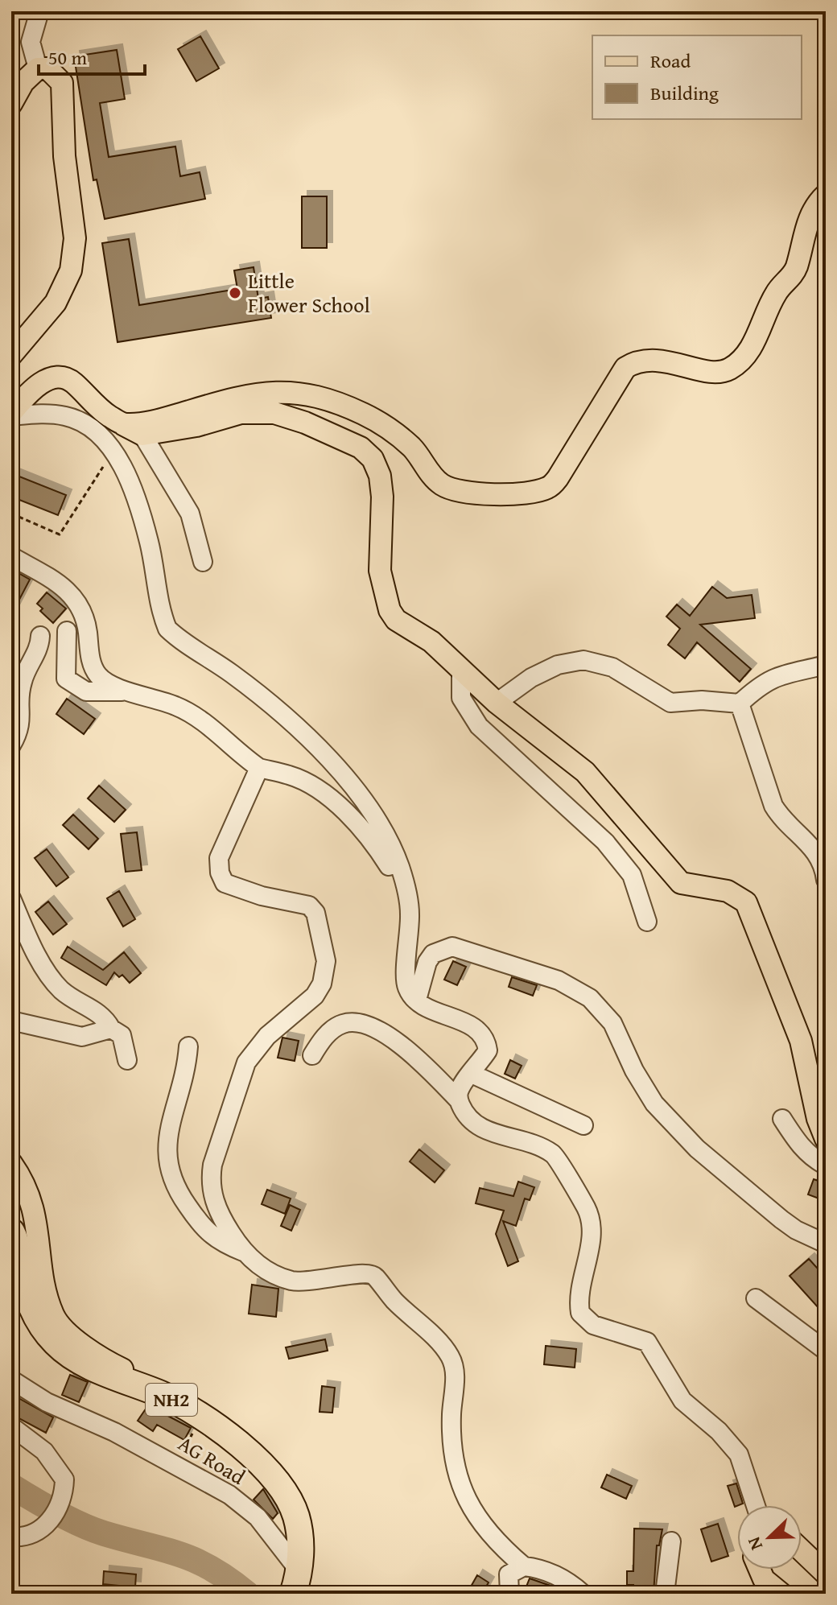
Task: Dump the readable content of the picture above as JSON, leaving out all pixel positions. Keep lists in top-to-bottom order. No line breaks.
{"streets":{"highway":["NH2"],"street":["AG Road"]},"crossings":[["NH2","AG Road"]],"places":["Little Flower School"],"legend":["Road","Building"],"scale_bar":"50 m","north":"bottom left"}
